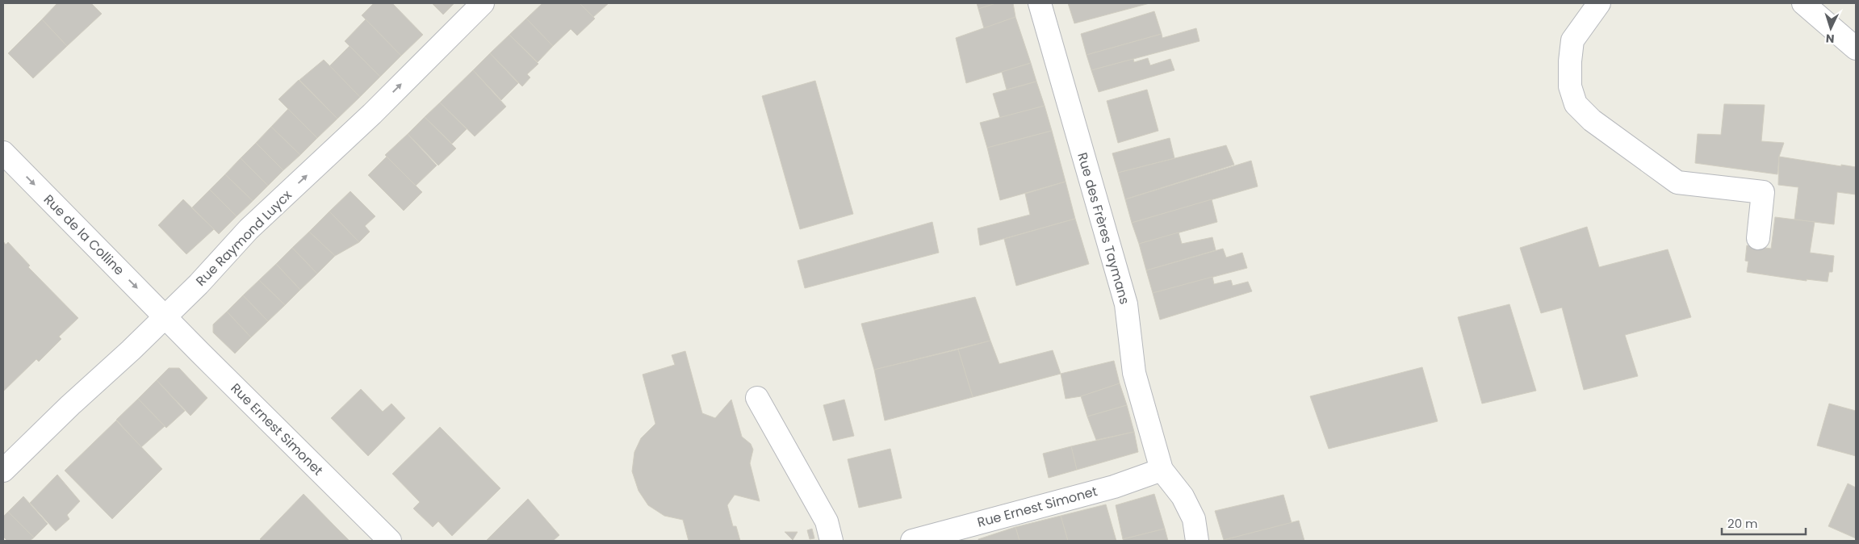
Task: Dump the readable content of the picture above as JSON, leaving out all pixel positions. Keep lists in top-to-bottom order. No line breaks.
{"streets":{"street":["Rue des Frères Taymans","Rue de la Colline","Rue Raymond Luycx","Rue Ernest Simonet"]},"crossings":[["Rue des Frères Taymans","Rue Ernest Simonet"],["Rue de la Colline","Rue Raymond Luycx"],["Rue de la Colline","Rue Ernest Simonet"],["Rue Raymond Luycx","Rue Ernest Simonet"]],"one_way":["Rue de la Colline","Rue Raymond Luycx"],"scale_bar":"20 m","north":"bottom"}
